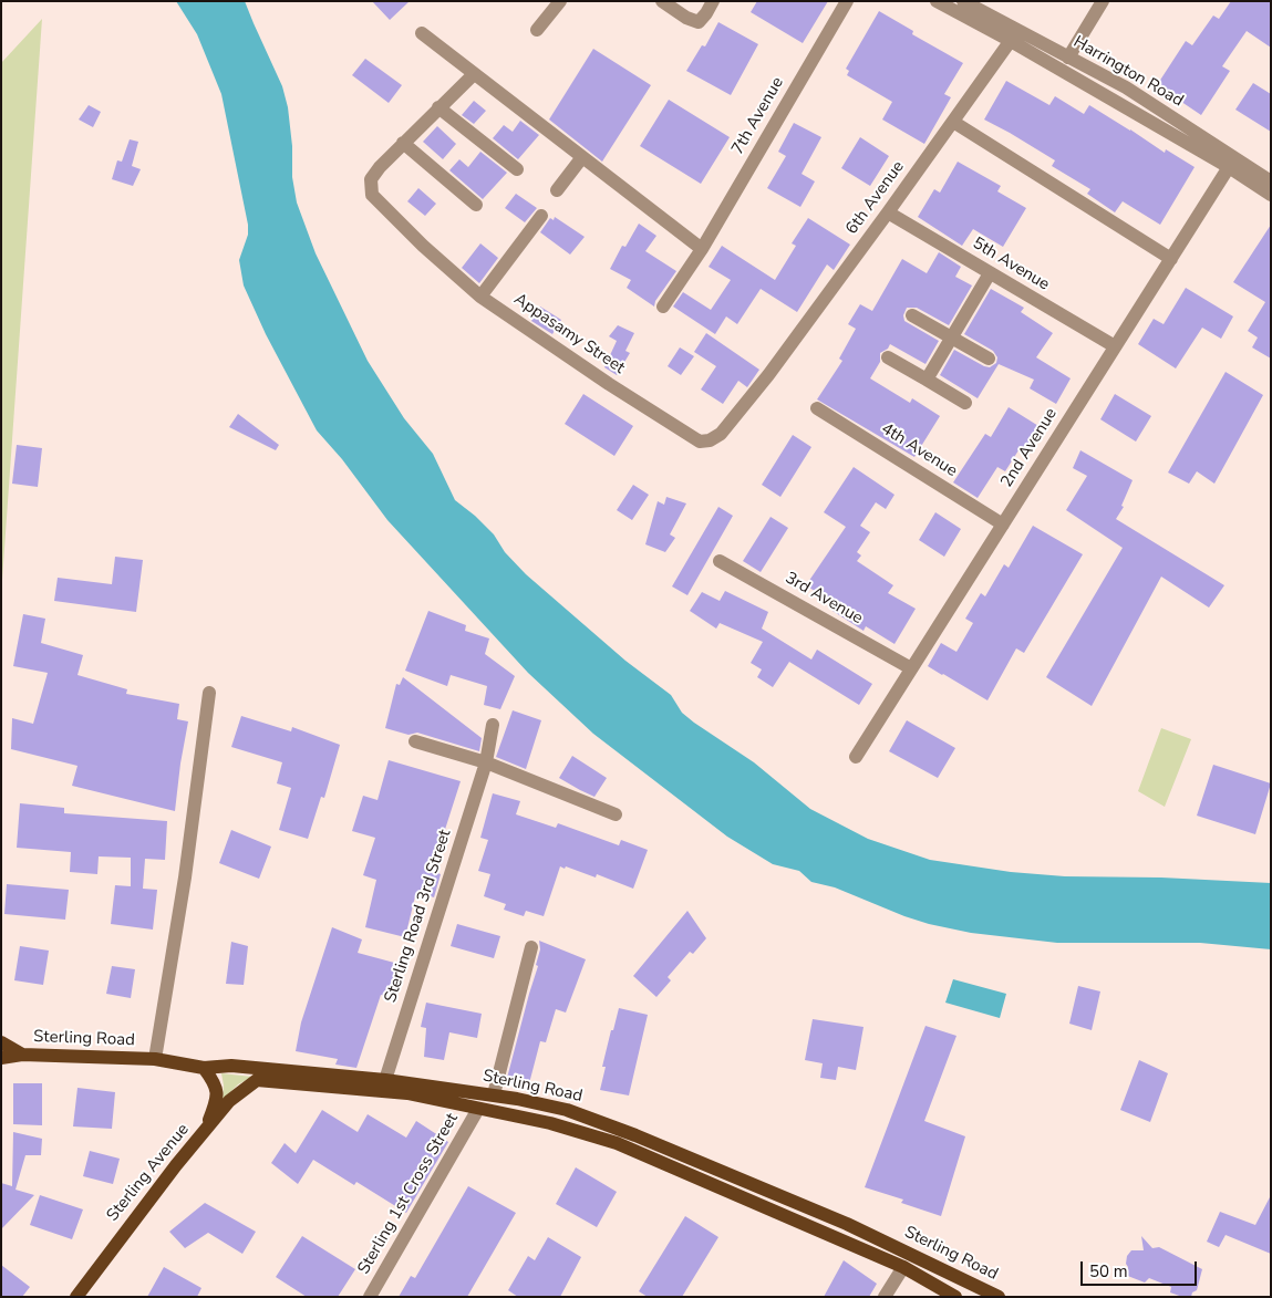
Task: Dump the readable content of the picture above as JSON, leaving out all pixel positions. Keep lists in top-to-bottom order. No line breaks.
{"streets":{"main road":["Sterling Road","Sterling Avenue"],"street":["Harrington Road","7th Avenue","6th Avenue","5th Avenue","Appasamy Street","2nd Avenue","4th Avenue","3rd Avenue","Sterling Road 3rd Street","Sterling 1st Cross Street"]},"crossings":[["Harrington Road","6th Avenue"],["Harrington Road","2nd Avenue"],["6th Avenue","5th Avenue"],["6th Avenue","Appasamy Street"],["5th Avenue","2nd Avenue"],["2nd Avenue","4th Avenue"],["2nd Avenue","3rd Avenue"],["Sterling Road 3rd Street","Sterling Road"],["Sterling Road","Sterling Avenue"],["Sterling Road","Sterling 1st Cross Street"]],"scale_bar":"50 m"}
